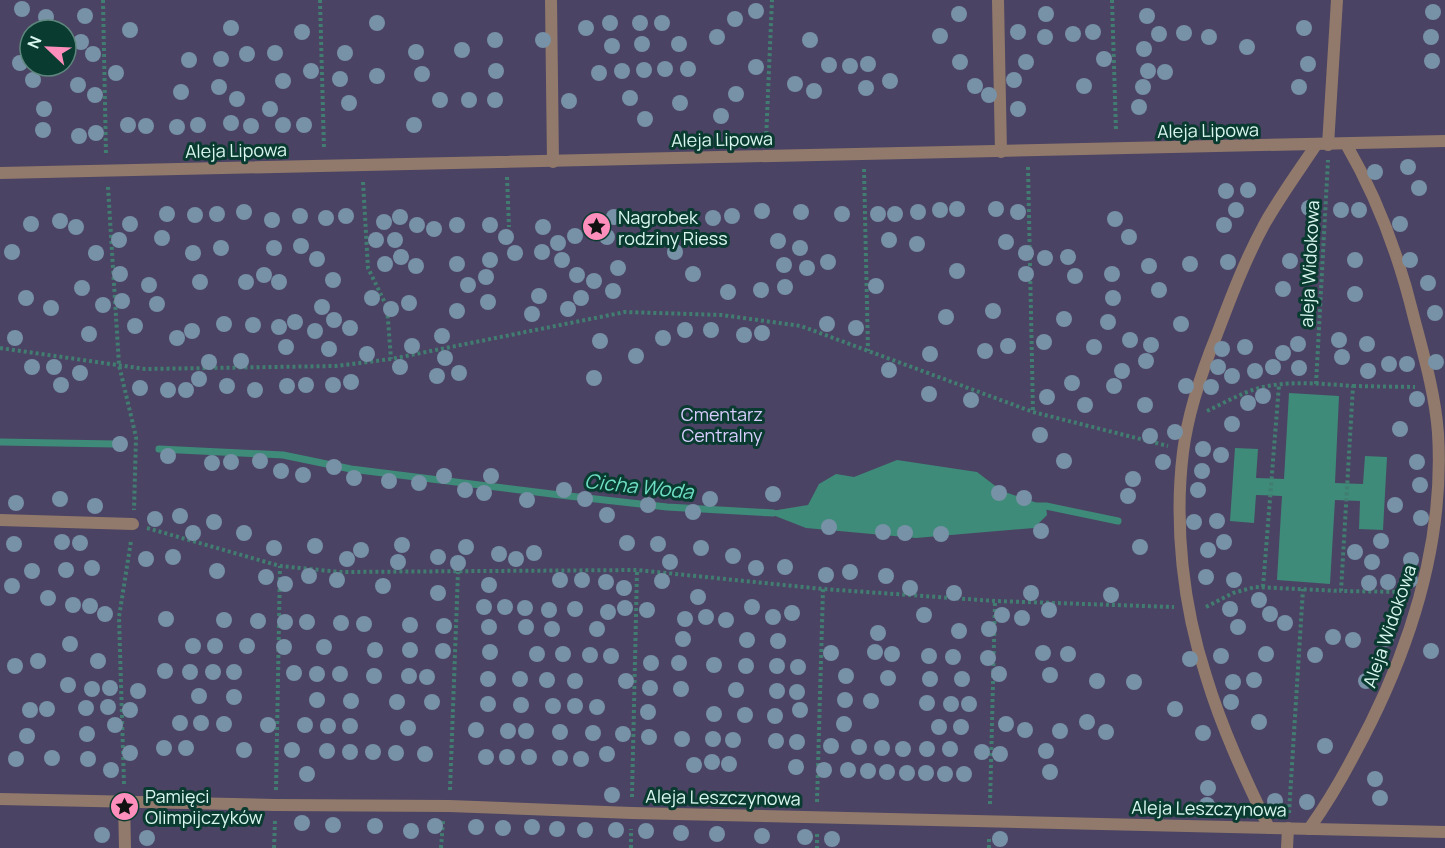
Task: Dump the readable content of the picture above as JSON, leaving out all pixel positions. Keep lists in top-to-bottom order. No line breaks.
{"streets":{"street":["Aleja Lipowa","Aleja Widokowa","Aleja Leszczynowa"],"path":["aleja Widokowa"]},"crossings":[["Aleja Lipowa","aleja Widokowa"],["Aleja Lipowa","Aleja Widokowa"],["aleja Widokowa","Aleja Widokowa"],["Aleja Widokowa","Aleja Leszczynowa"]],"water":["Cicha Woda"],"parks":["Cmentarz Centralny"],"places":{"place":["Nagrobek rodziny Riess","Pamięci Olimpijczyków"]},"north":"top left"}
